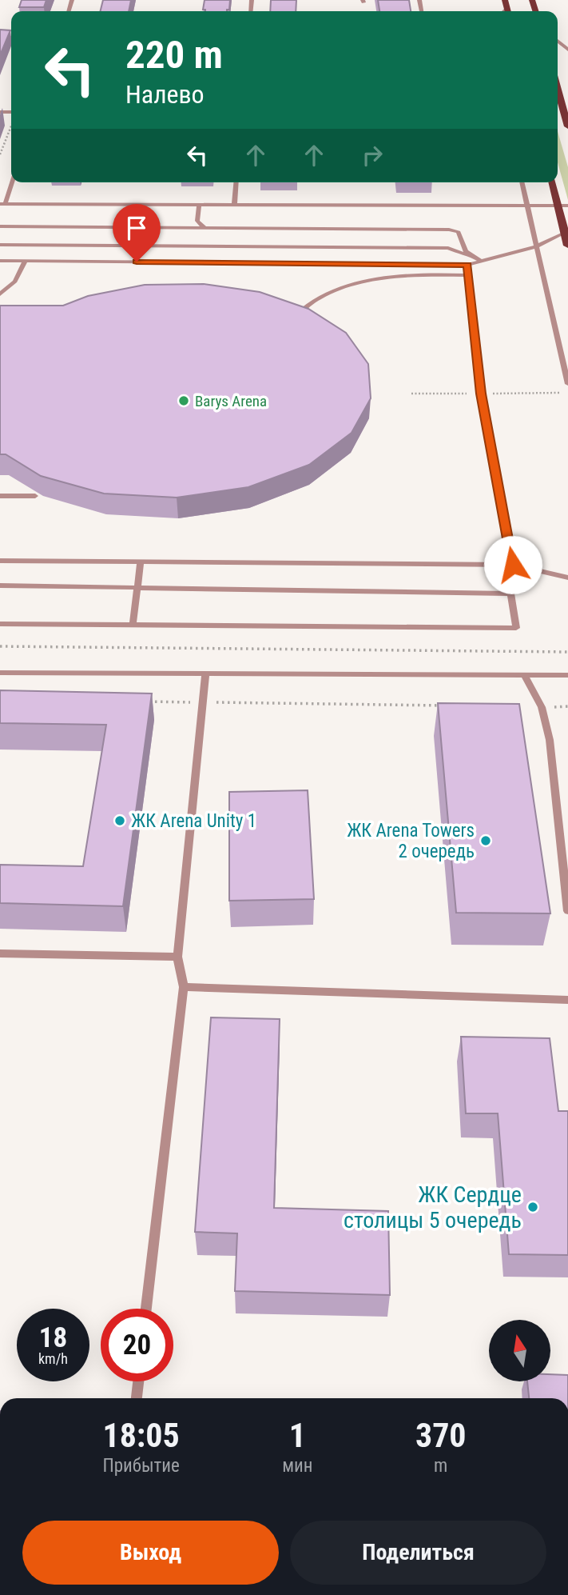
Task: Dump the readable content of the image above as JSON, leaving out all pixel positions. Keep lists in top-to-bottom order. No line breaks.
{"places":["Barys Arena","ЖК Arena Unity 1","ЖК Arena Towers 2 очередь","ЖК Сердце столицы 5 очередь"],"north":"top","page":{"turn":["220 m","Налево"],"speed":"18 km/h","limit":"20","eta":["18:05","Прибытие","1","мин","370","m"],"buttons":["Выход","Поделиться"]}}
